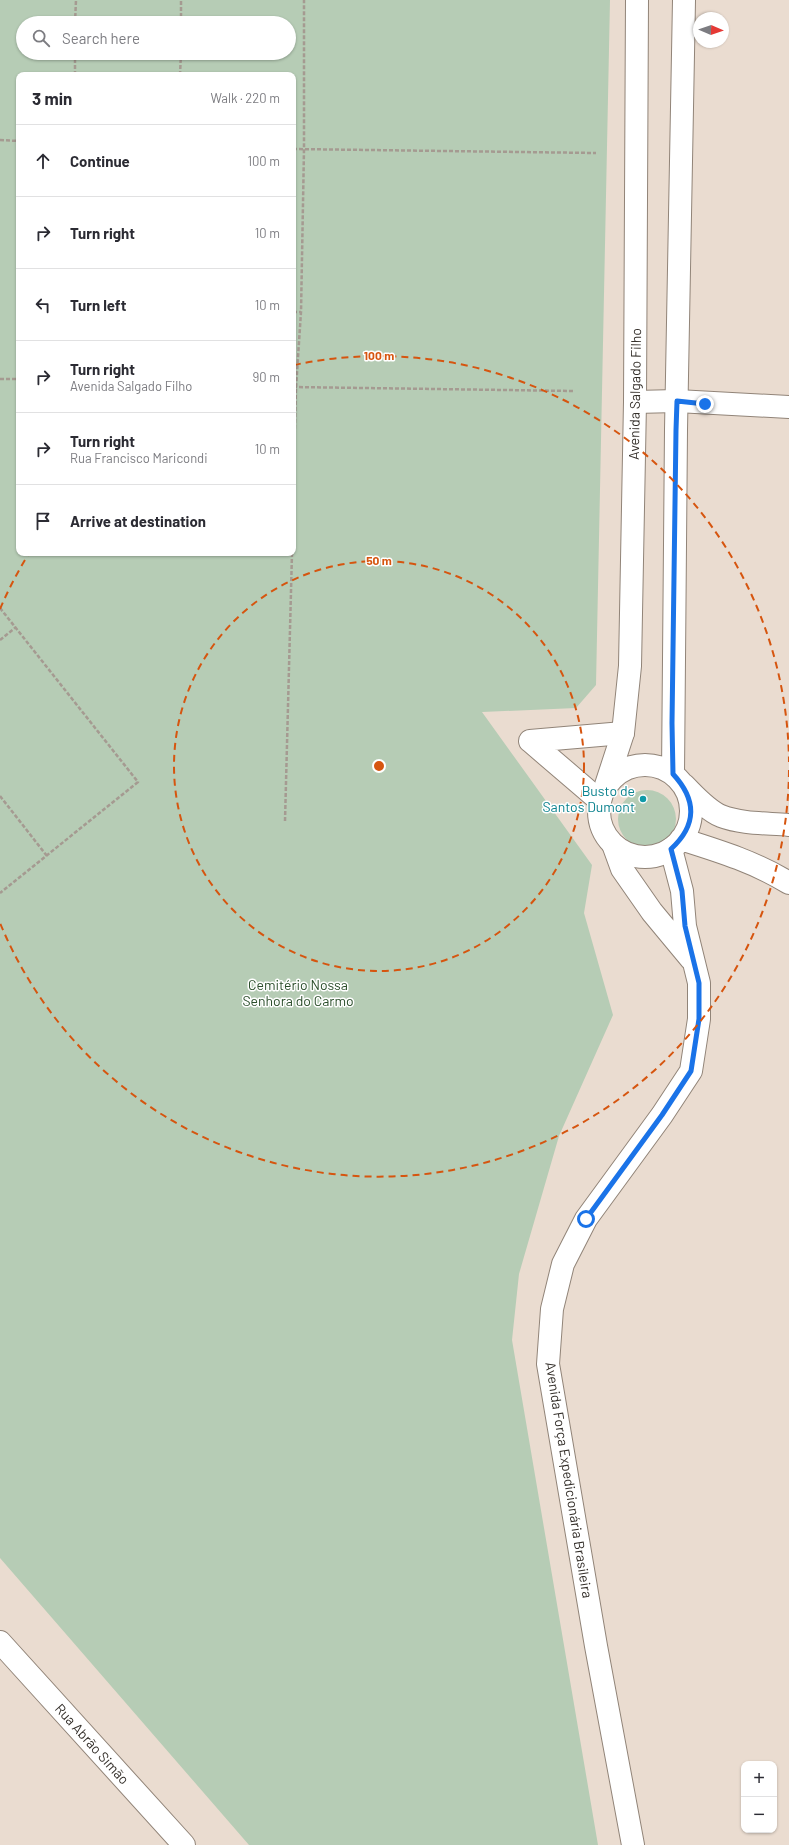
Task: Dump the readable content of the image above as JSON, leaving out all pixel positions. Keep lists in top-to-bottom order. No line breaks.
{"streets":{"street":["Avenida Salgado Filho","Avenida Força Expedicionária Brasileira","Rua Abrão Simão"]},"crossings":[["Avenida Salgado Filho","Avenida Força Expedicionária Brasileira"]],"parks":["Cemitério Nossa Senhora do Carmo"],"places":["Busto de Santos Dumont"],"north":"right","page":{"search":"Search here","heading":["3 min","Walk · 220 m"],"list":[["Continue","100 m"],["Turn right","10 m"],["Turn left","10 m"],["Turn right","Avenida Salgado Filho","90 m"],["Turn right","Rua Francisco Maricondi","10 m"],"Arrive at destination"],"map_buttons":["+","−"]},"rings":["100 m","50 m"]}
